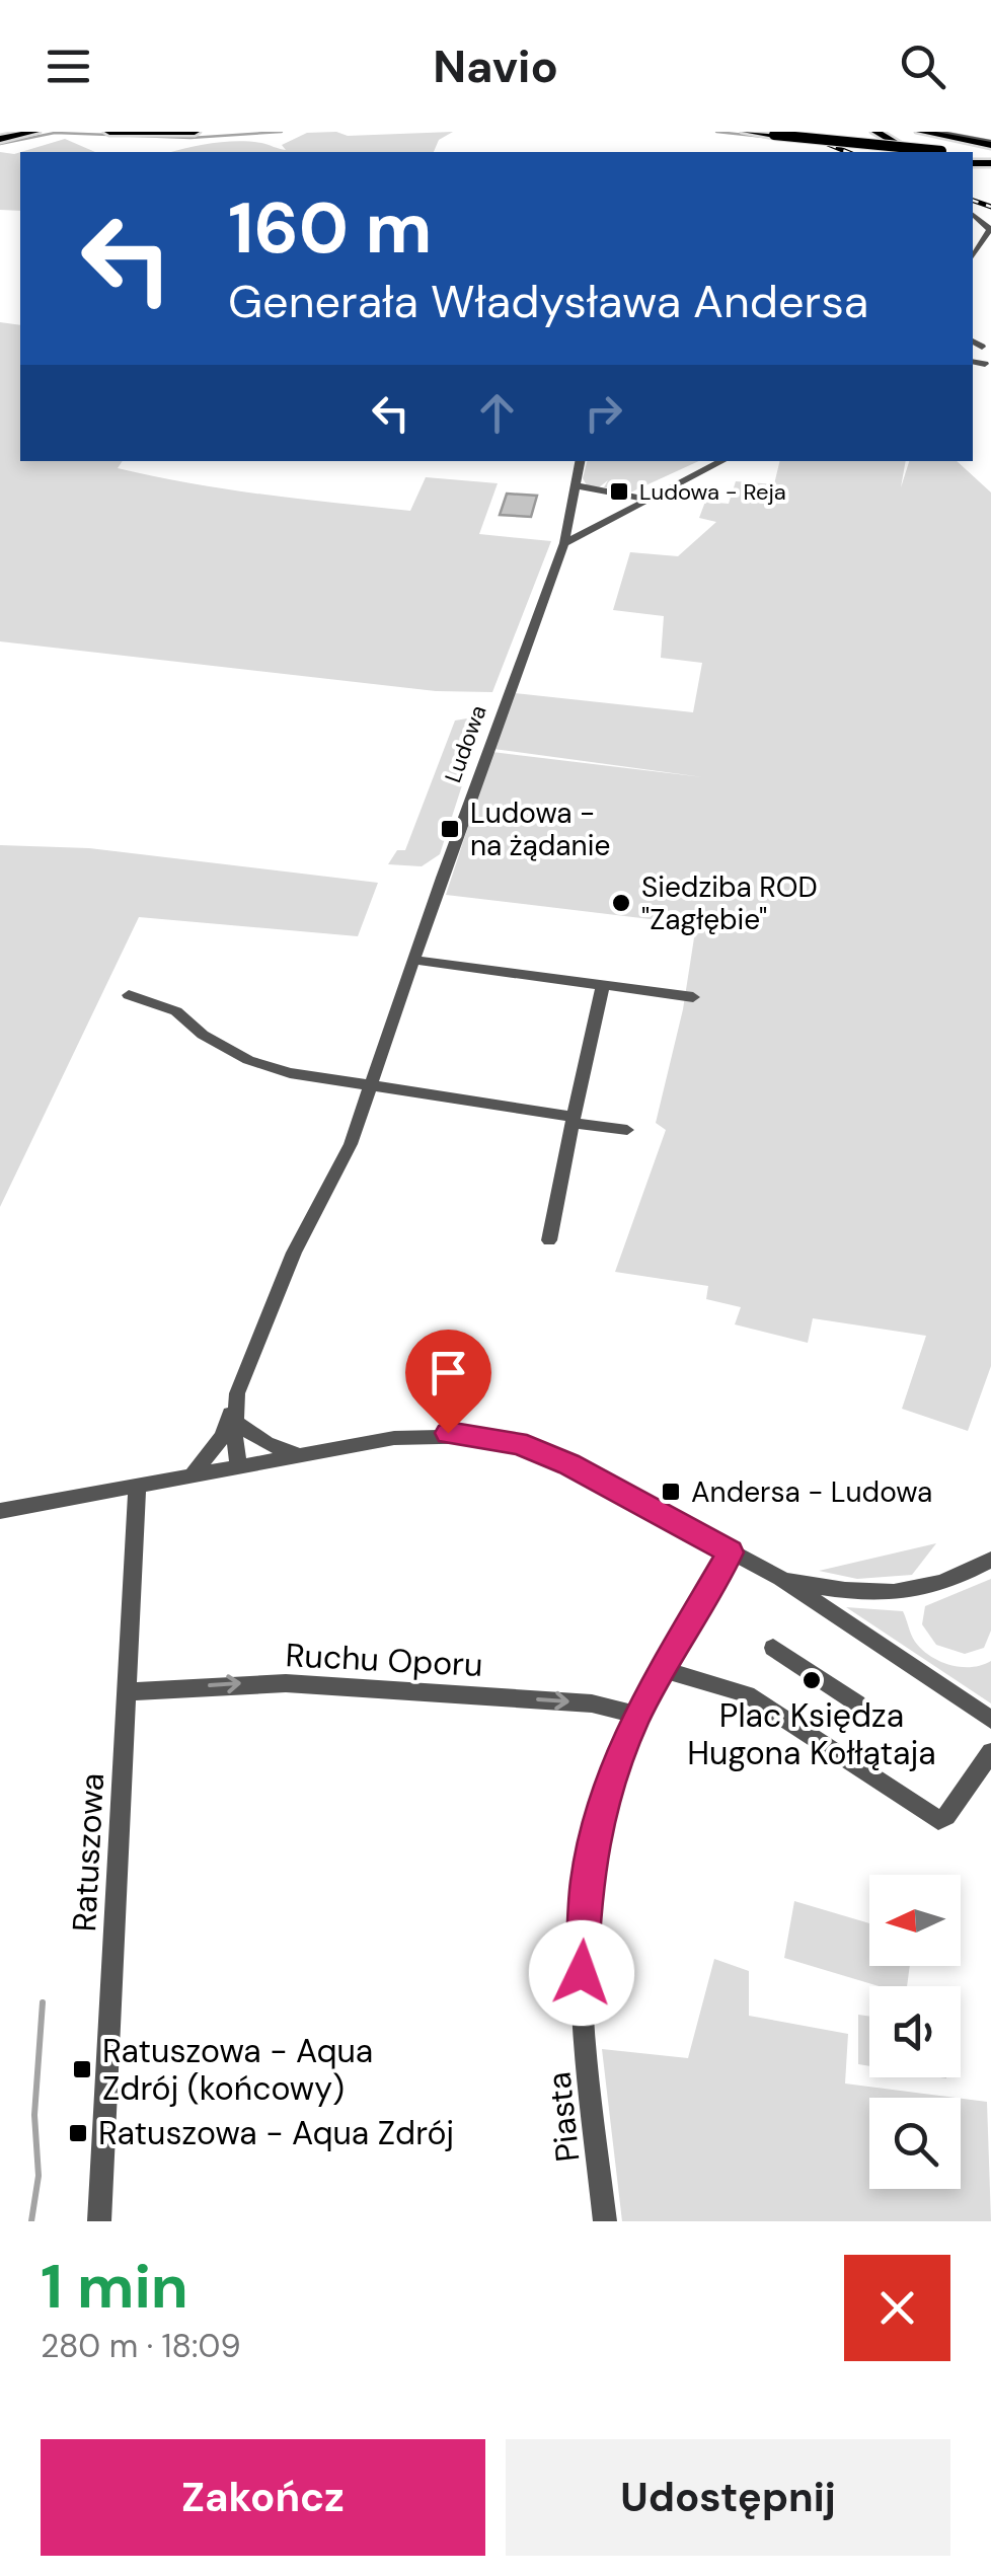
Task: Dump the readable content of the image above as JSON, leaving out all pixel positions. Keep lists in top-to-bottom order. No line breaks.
{"streets":{"street":["Ludowa","Ruchu Oporu","Ratuszowa","Piasta"]},"crossings":[["Ruchu Oporu","Ratuszowa"],["Ruchu Oporu","Piasta"]],"one_way":["Ruchu Oporu"],"places":{"transit":["Ludowa - Reja","Ludowa - na żądanie","Andersa - Ludowa","Ratuszowa - Aqua Zdrój (końcowy)","Ratuszowa - Aqua Zdrój"],"other":["Siedziba ROD \"Zagłębie\"","Plac Księdza Hugona Kołłątaja"]},"north":"left","page":{"header":"Navio","turn":["160 m","Generała Władysława Andersa"],"heading":["1 min","280 m · 18:09"],"buttons":["Zakończ","Udostępnij"]}}
